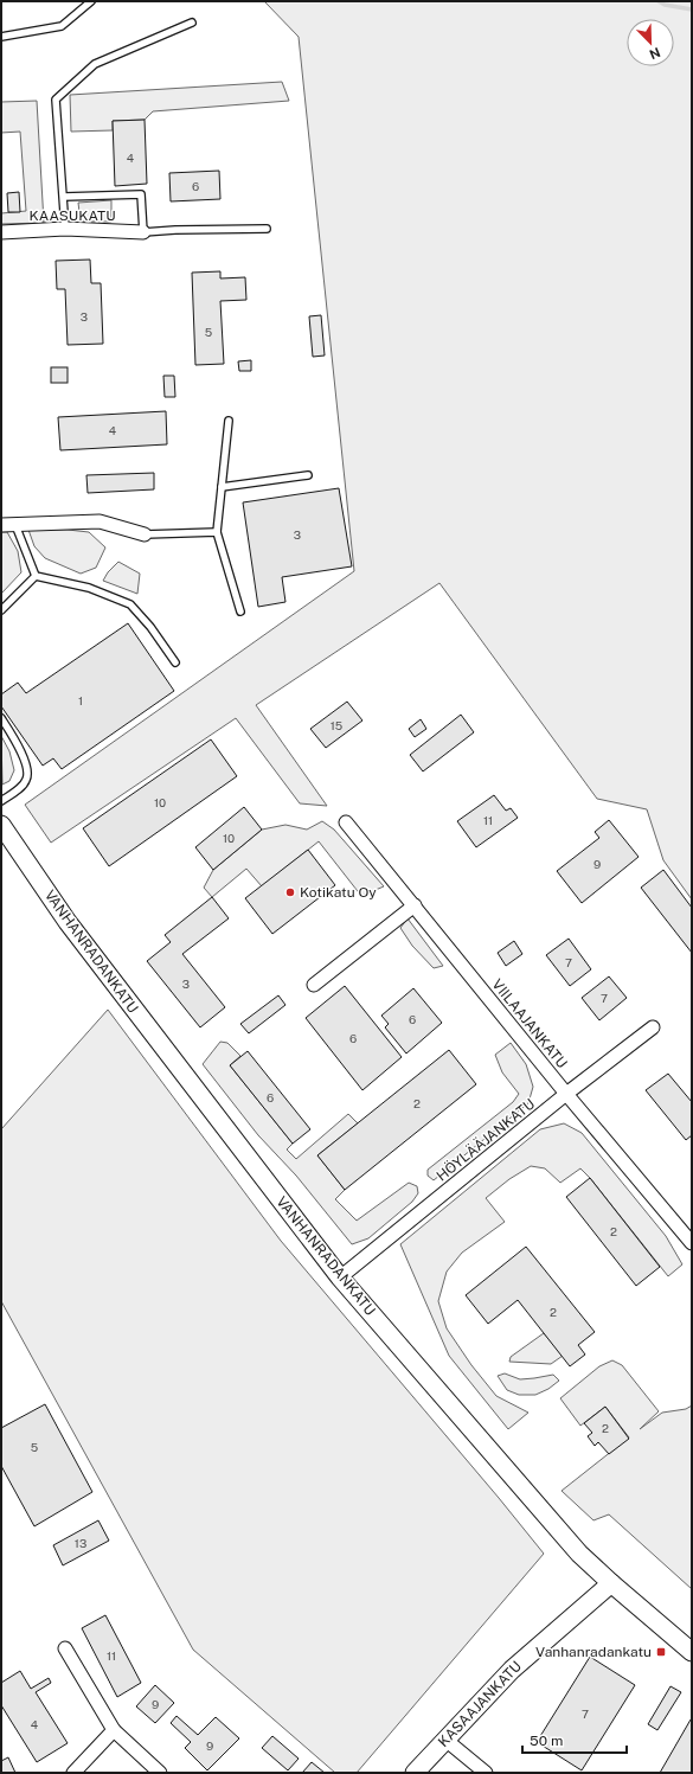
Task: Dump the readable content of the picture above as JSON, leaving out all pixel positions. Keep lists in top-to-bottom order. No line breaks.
{"streets":{"street":["KAASUKATU","VANHANRADANKATU","VIILAAJANKATU","HÖYLÄÄJANKATU","KASAAJANKATU"]},"crossings":[["VANHANRADANKATU","HÖYLÄÄJANKATU"],["VANHANRADANKATU","KASAAJANKATU"],["VIILAAJANKATU","HÖYLÄÄJANKATU"]],"places":{"other":["Kotikatu Oy"],"transit":["Vanhanradankatu"]},"house_numbers":["4","6","3","5","4","3","1","15","10","11","10","9","7","3","7","6","6","6","2","2","2","2","5","13","11","9","7","4","9"],"scale_bar":"50 m","north":"bottom right"}
